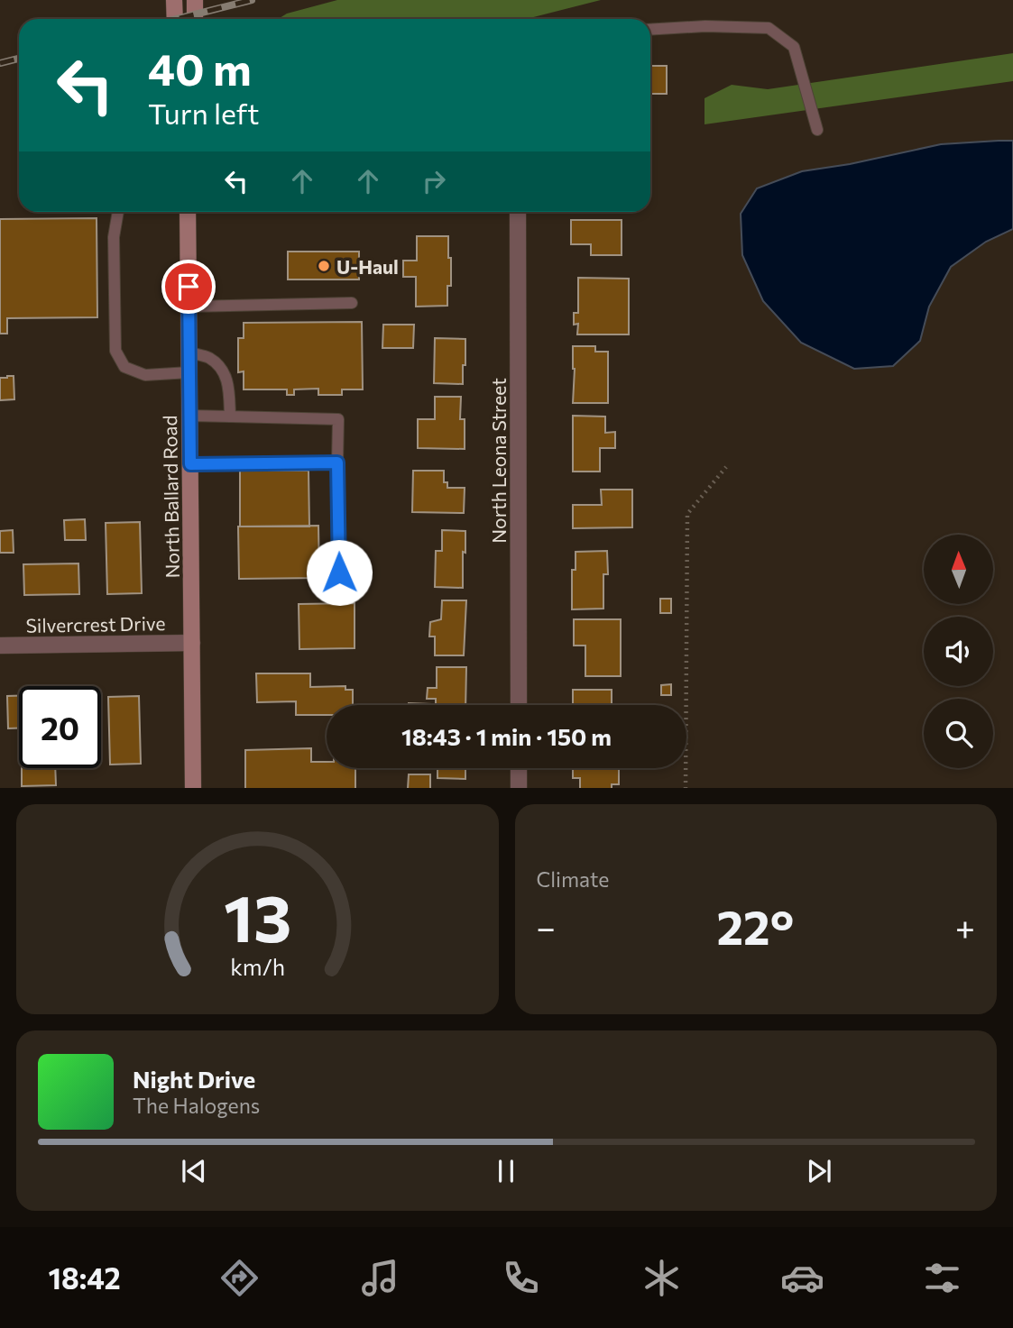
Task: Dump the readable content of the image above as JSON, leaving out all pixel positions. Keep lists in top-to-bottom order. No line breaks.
{"streets":{"main road":["North Ballard Road"],"street":["North Leona Street","Silvercrest Drive"]},"crossings":[["North Ballard Road","Silvercrest Drive"]],"places":["U-Haul"],"north":"top","page":{"turn":["40 m","Turn left"],"limit":"20","trip":"18:43 · 1 min · 150 m","tile":"Climate","heat":["−","22°","+"],"song":["Night Drive","The Halogens"],"tabs":"18:42","gauge":["13","km/h"]}}
